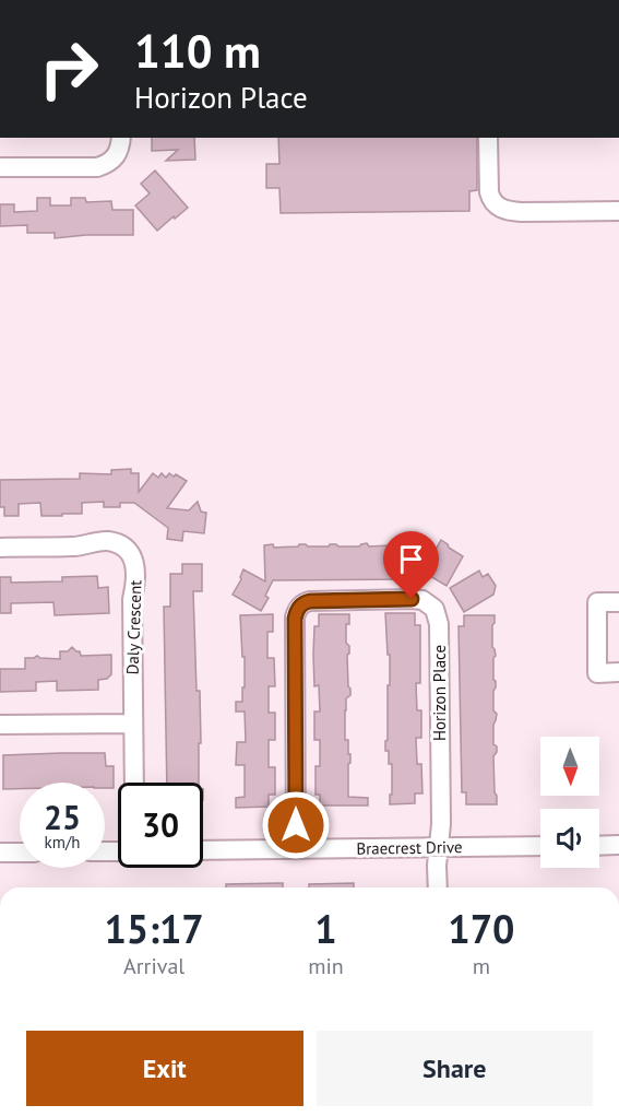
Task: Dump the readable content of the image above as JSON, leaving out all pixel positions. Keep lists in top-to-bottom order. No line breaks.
{"streets":{"street":["Daly Crescent","Horizon Place","Braecrest Drive"]},"crossings":[["Horizon Place","Braecrest Drive"]],"north":"bottom","page":{"turn":["110 m","Horizon Place"],"speed":"25 km/h","limit":"30","eta":["15:17","Arrival","1","min","170","m"],"buttons":["Exit","Share"]}}
